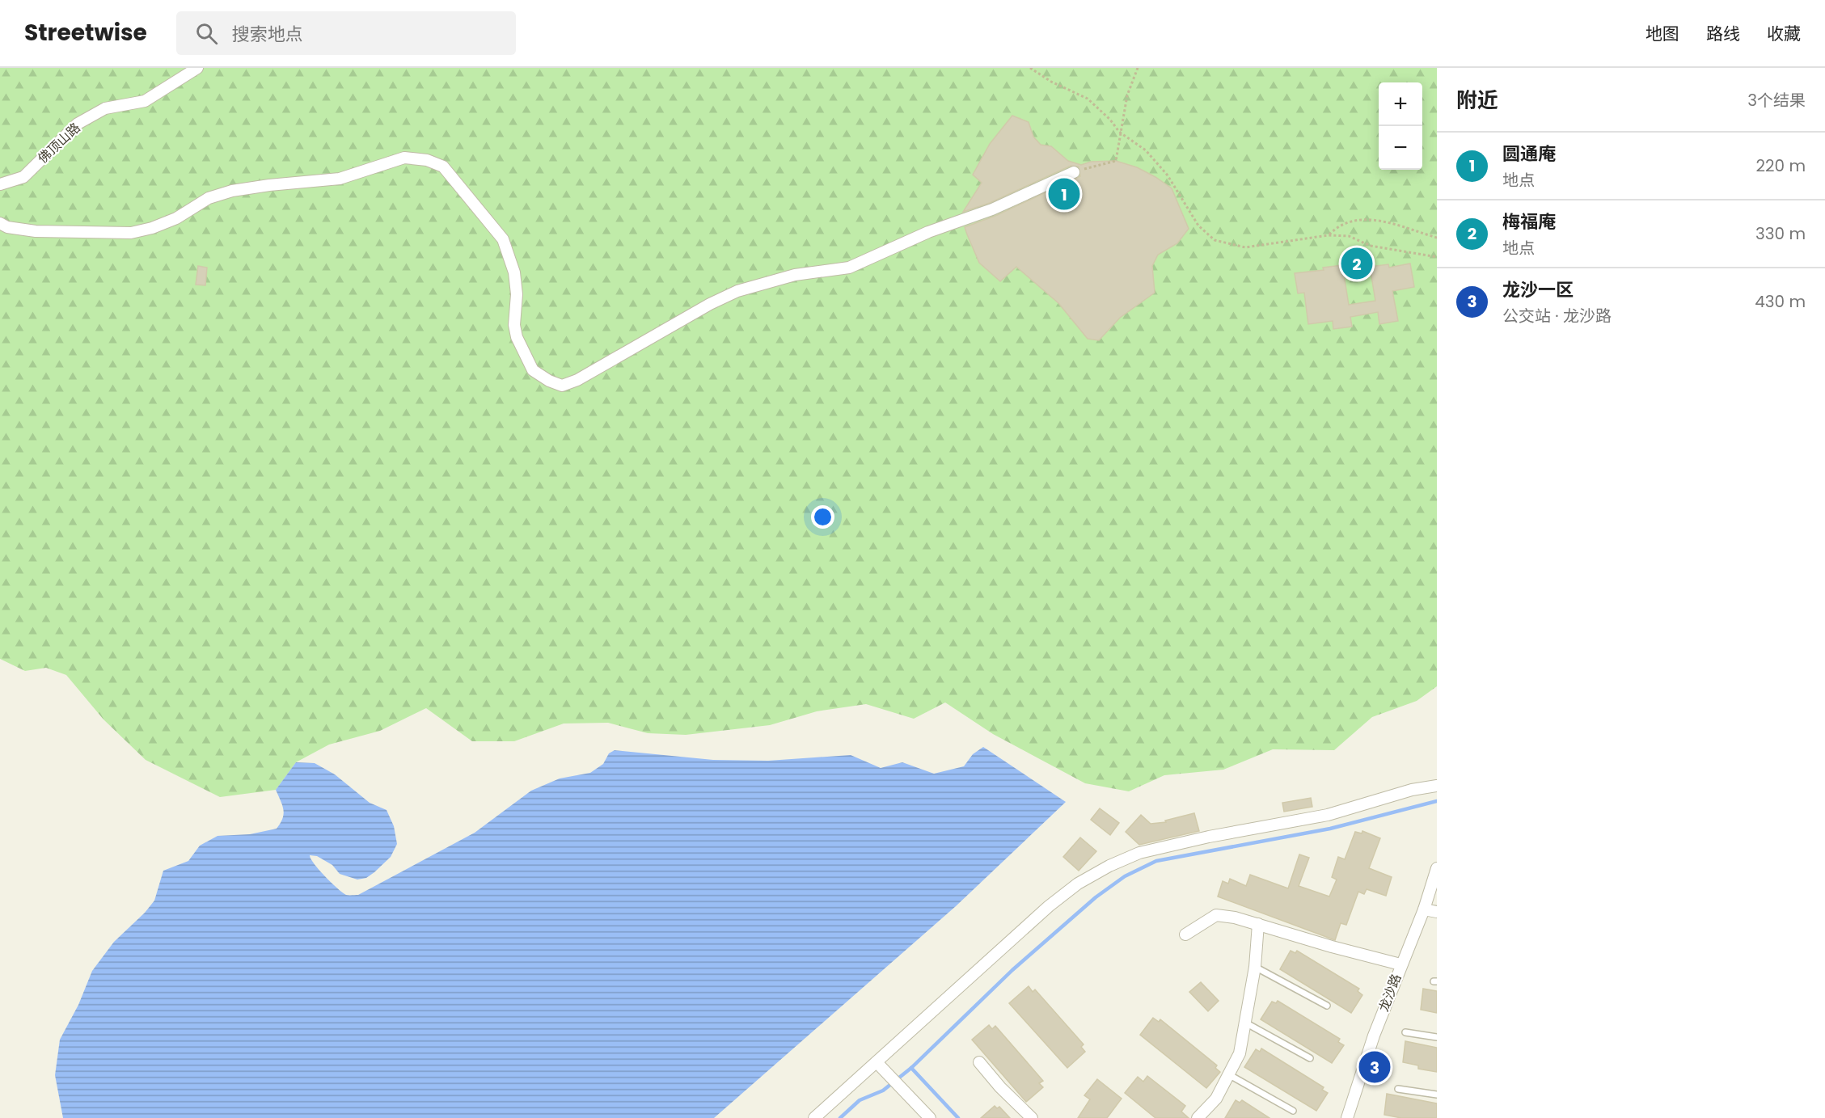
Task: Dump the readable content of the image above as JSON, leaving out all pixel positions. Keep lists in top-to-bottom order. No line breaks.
{"streets":{"street":["佛顶山路","龙沙路"]},"page":{"header":"Streetwise","search":"搜索地点","nav":["地图","路线","收藏"],"heading":["附近","3个结果"],"map_buttons":["+","−"],"list":[{"mark":"1","name":"圆通庵","note":"地点","value":"220 m"},{"mark":"2","name":"梅福庵","note":"地点","value":"330 m"},{"mark":"3","name":"龙沙一区","note":"公交站 · 龙沙路","value":"430 m"}],"pins":["1","2","3"]}}
